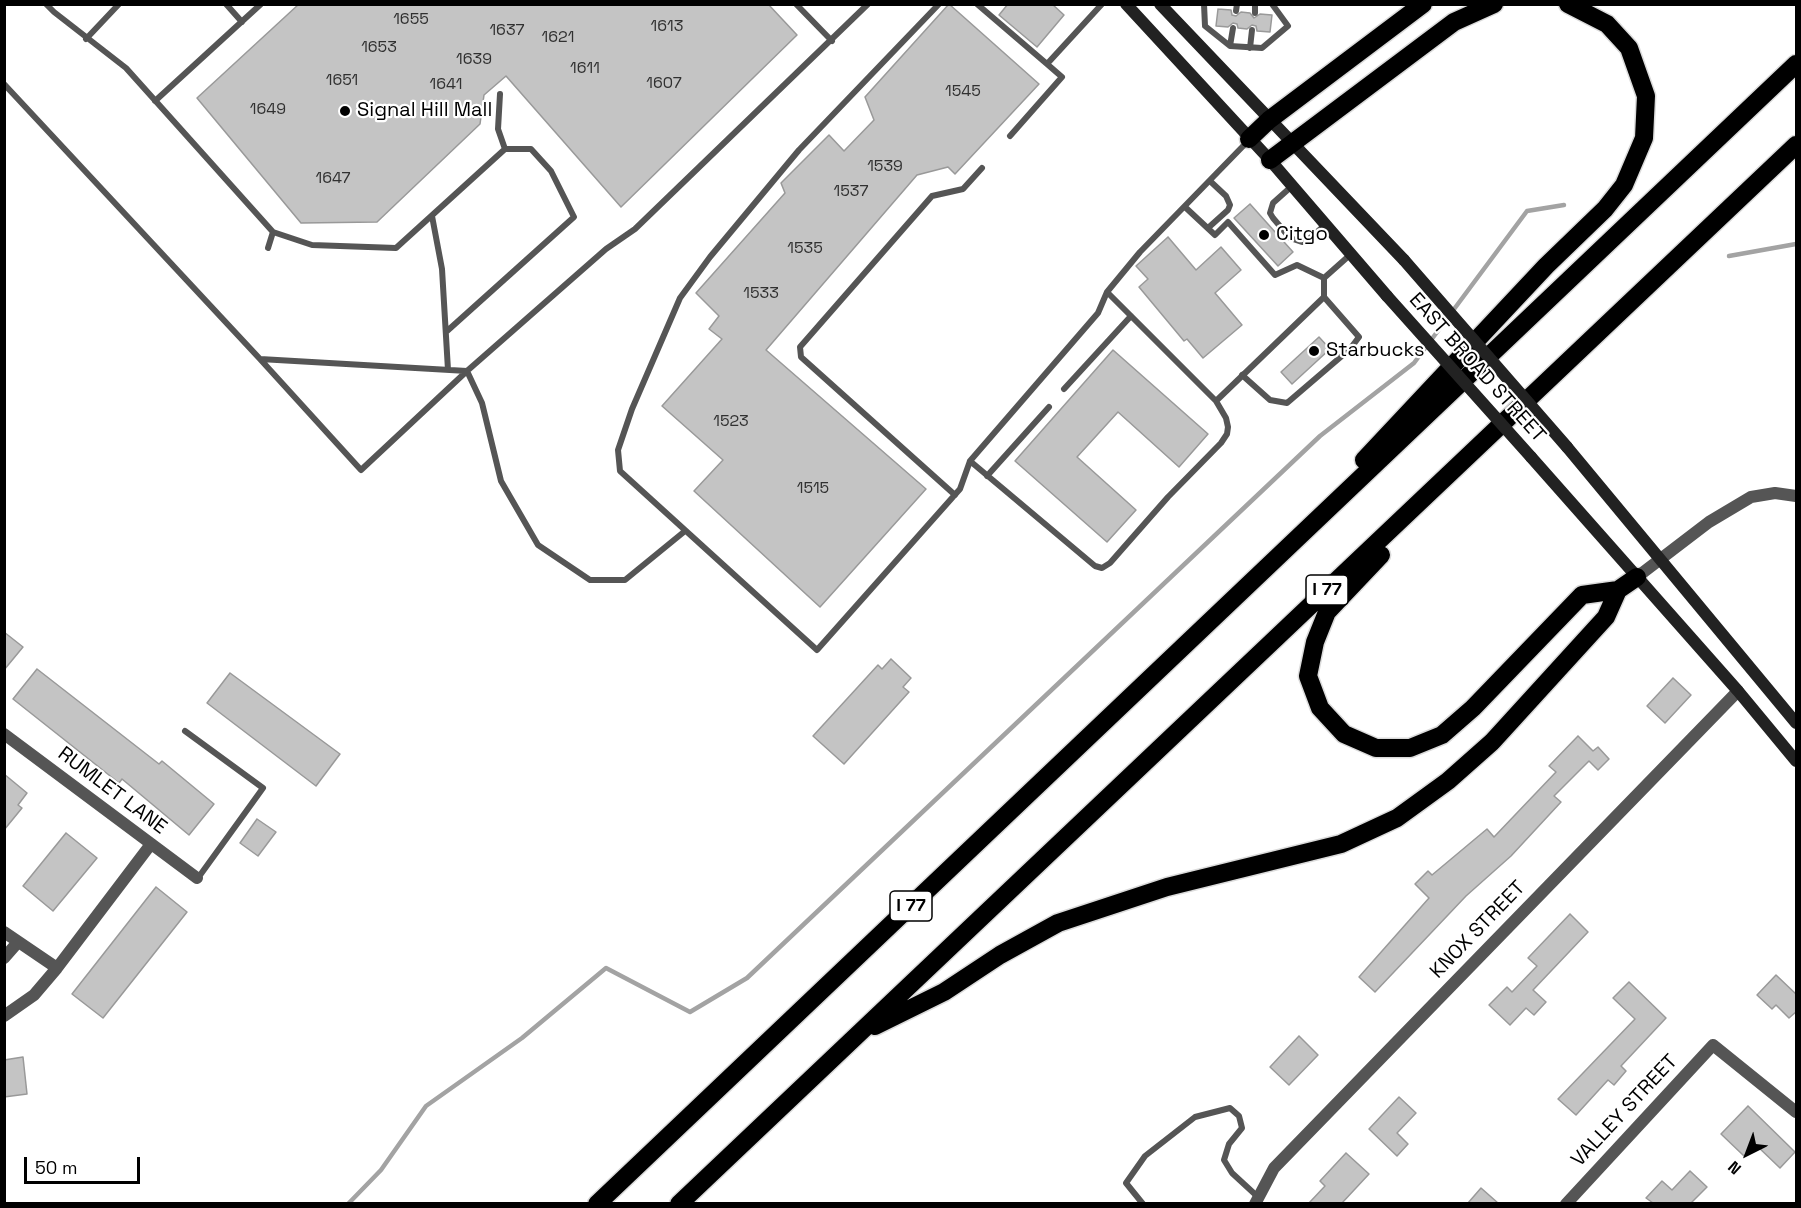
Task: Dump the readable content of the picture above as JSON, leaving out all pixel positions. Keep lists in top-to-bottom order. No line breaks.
{"streets":{"highway":["I 77"],"main road":["EAST BROAD STREET"],"street":["RUMLET LANE","KNOX STREET","VALLEY STREET"]},"crossings":[["EAST BROAD STREET","KNOX STREET"]],"places":["Signal Hill Mall","Citgo","Starbucks"],"house_numbers":["1655","1613","1637","1621","1653","1639","1611","1651","1607","1641","1545","1649","1539","1647","1537","1535","1533","1523","1515"],"scale_bar":"50 m","north":"bottom left"}
